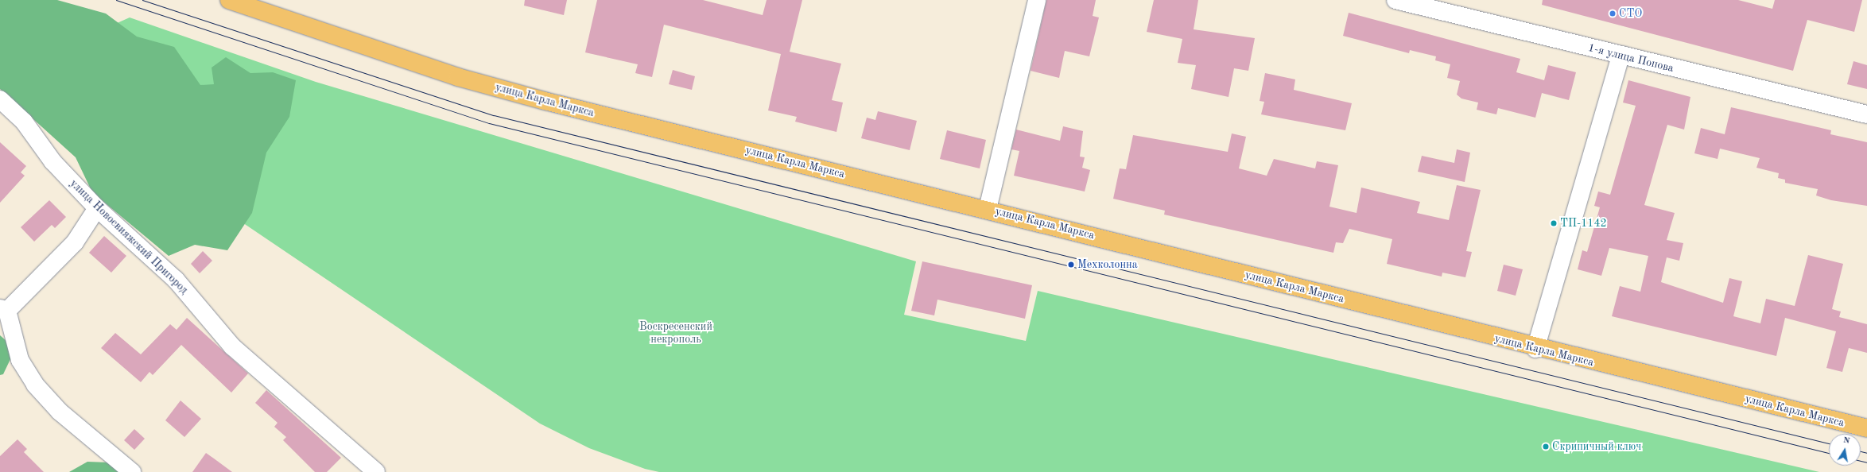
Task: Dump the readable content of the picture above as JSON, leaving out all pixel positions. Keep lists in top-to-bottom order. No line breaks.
{"streets":{"main road":["улица Карла Маркса"],"street":["1-я улица Попова","улица Новосвияжский Пригород"]},"parks":["Воскресенский некрополь"],"places":["СТО","ТП-1142","Мехколонна","Скрипичный ключ"],"north":"top"}
